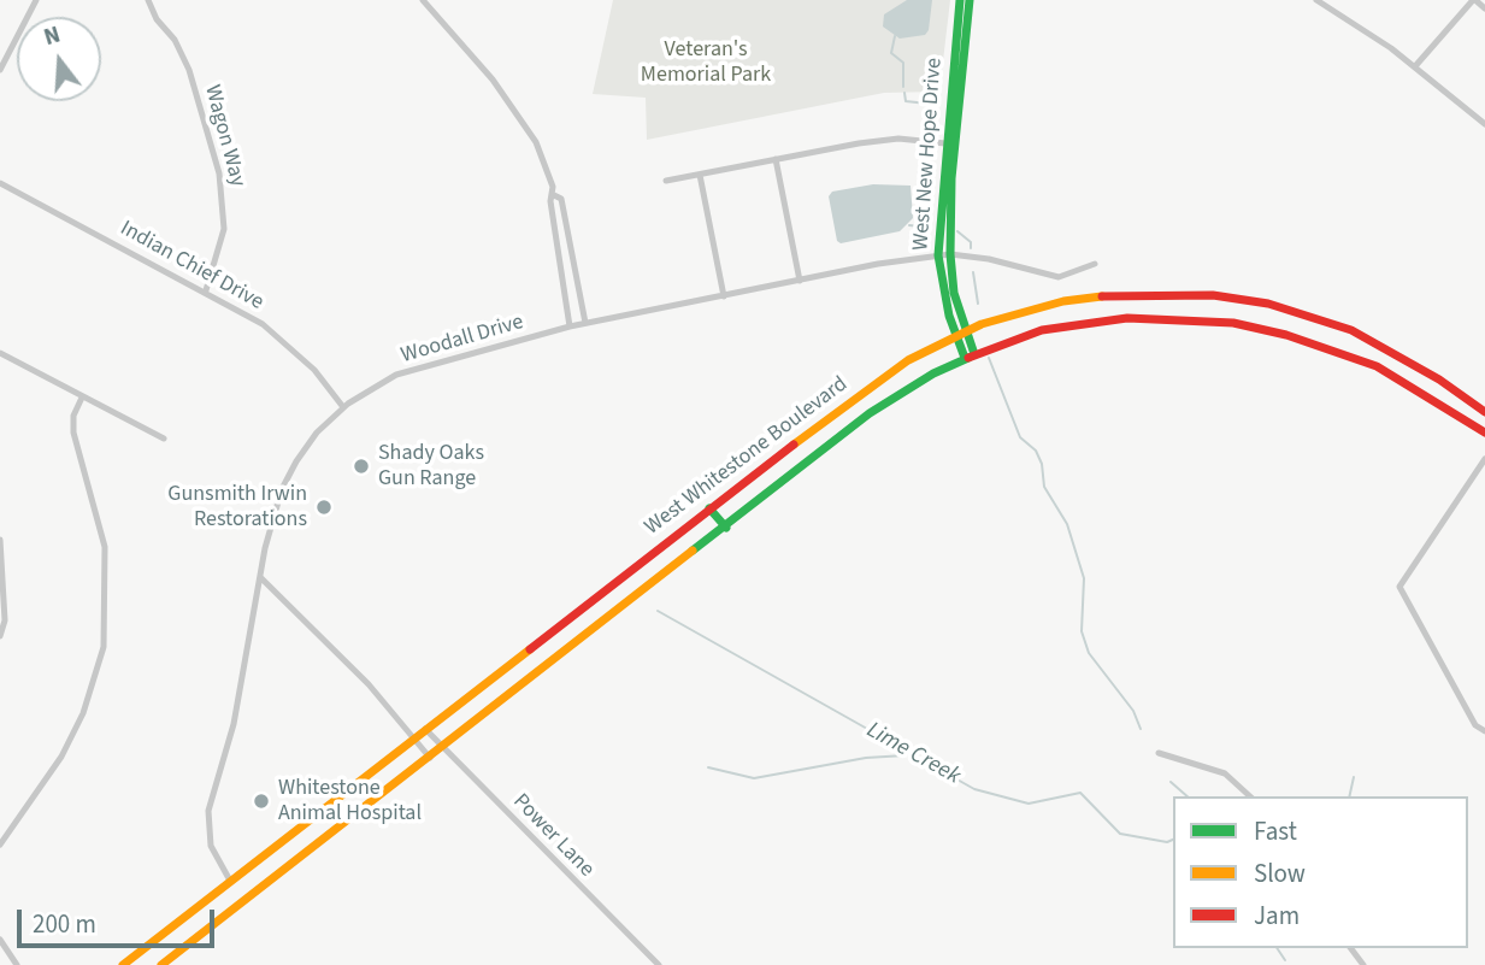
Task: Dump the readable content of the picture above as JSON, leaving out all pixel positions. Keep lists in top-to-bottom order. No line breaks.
{"streets":{"main road":["West New Hope Drive","West Whitestone Boulevard"],"street":["Wagon Way","Indian Chief Drive","Woodall Drive","Power Lane"]},"crossings":[["Wagon Way","Indian Chief Drive"],["West New Hope Drive","Woodall Drive"],["West New Hope Drive","West Whitestone Boulevard"],["Indian Chief Drive","Woodall Drive"],["Woodall Drive","West Whitestone Boulevard"],["West Whitestone Boulevard","Power Lane"]],"water":["Lime Creek"],"parks":["Veteran's Memorial Park"],"places":["Shady Oaks Gun Range","Gunsmith Irwin Restorations","Whitestone Animal Hospital"],"legend":["Fast","Slow","Jam"],"scale_bar":"200 m","north":"top"}
